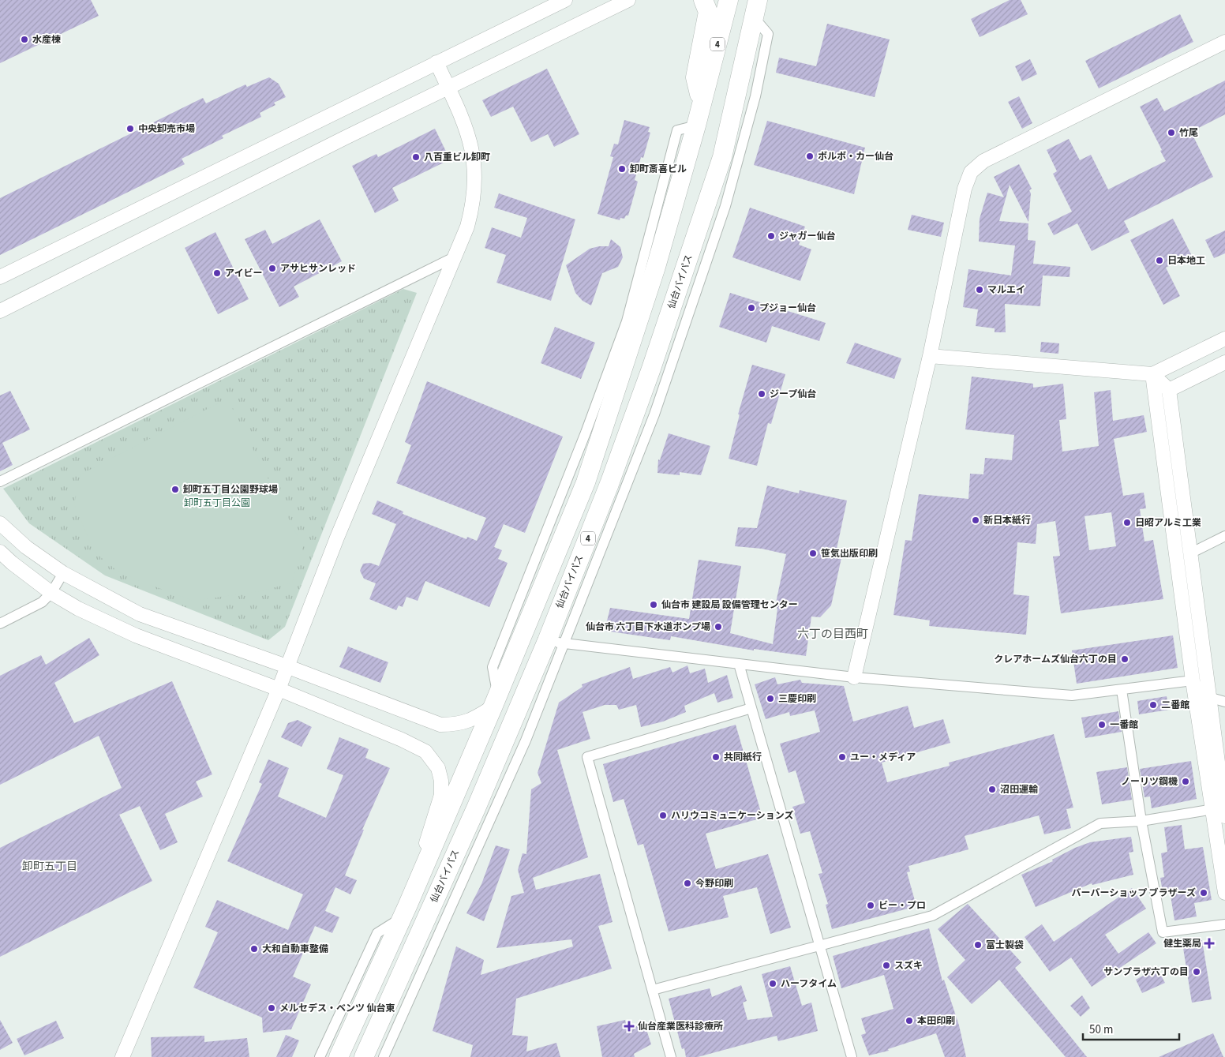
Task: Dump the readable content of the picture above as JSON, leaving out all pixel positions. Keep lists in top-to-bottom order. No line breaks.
{"streets":{"highway":["4","仙台バイパス"]},"districts":["六丁の目西町","卸町五丁目"],"parks":["卸町五丁目公園"],"places":{"other":["水産棟","中央卸売市場","竹尾","ボルボ・カー仙台","八百重ビル卸町","卸町斎喜ビル","ジャガー仙台","日本地工","アサヒサンレッド","アイビー","マルエイ","プジョー仙台","ジープ仙台","卸町五丁目公園野球場","新日本紙行","日昭アルミ工業","笹気出版印刷","仙台市 建設局 設備管理センター","仙台市 六丁目下水道ポンプ場","クレアホームズ仙台六丁の目","三慶印刷","二番館","一番館","共同紙行","ユー・メディア","ノーリツ鋼機","沼田運輸","ハリウコミュニケーションズ","今野印刷","バーバーショップ ブラザーズ","ビー・プロ","富士製袋","大和自動車整備","スズキ","サンプラザ六丁の目","ハーフタイム","メルセデス・ベンツ 仙台東","本田印刷"],"health":["健生薬局","仙台産業医科診療所"]},"scale_bar":"50 m"}
